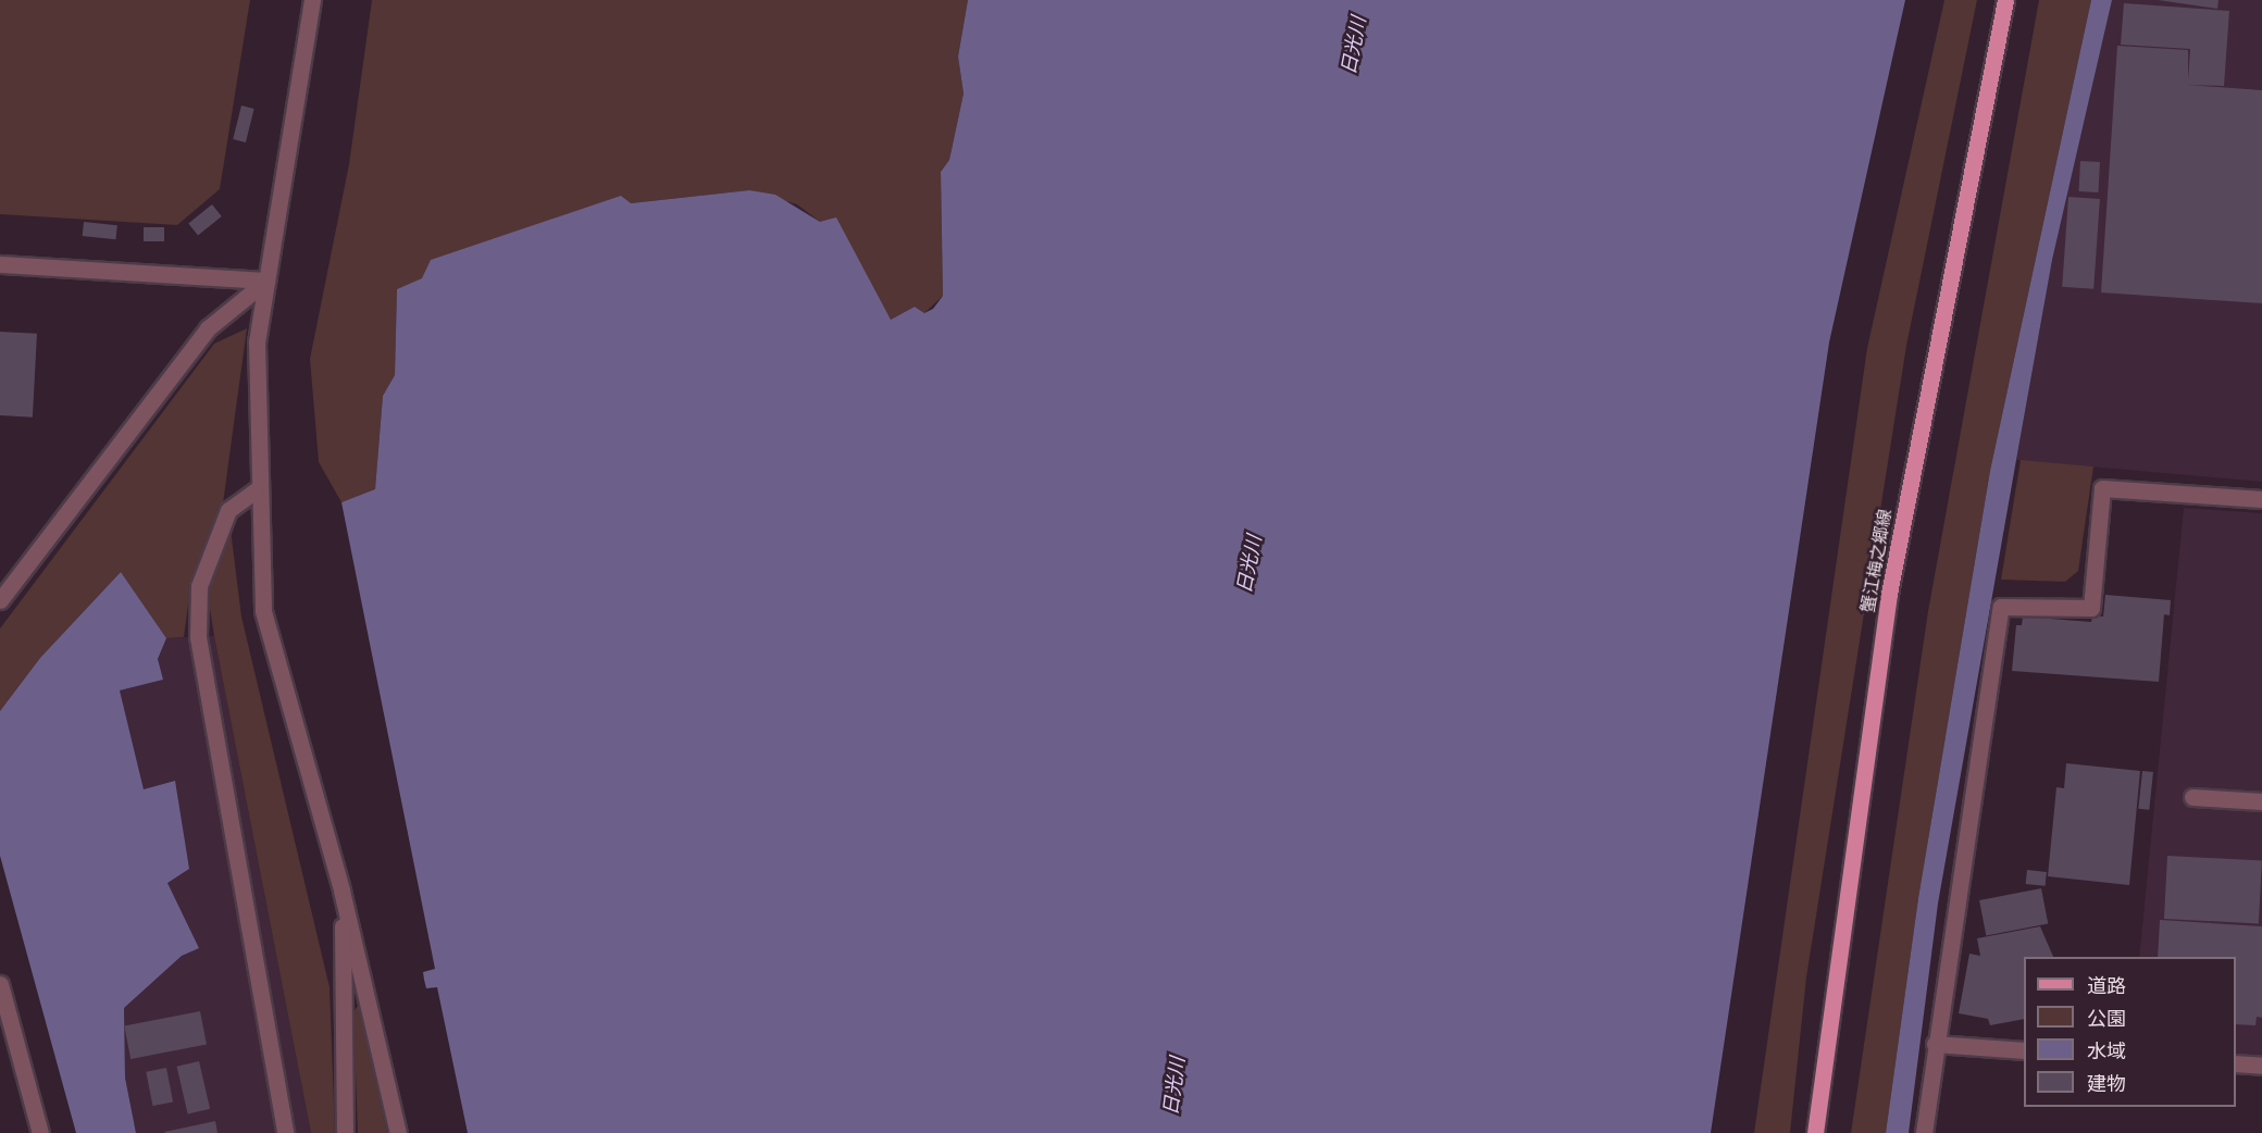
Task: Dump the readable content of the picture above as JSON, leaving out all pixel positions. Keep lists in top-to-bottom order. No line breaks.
{"streets":{"main road":["蟹江梅之郷線"]},"water":["日光川"],"legend":["道路","公園","水域","建物"]}
